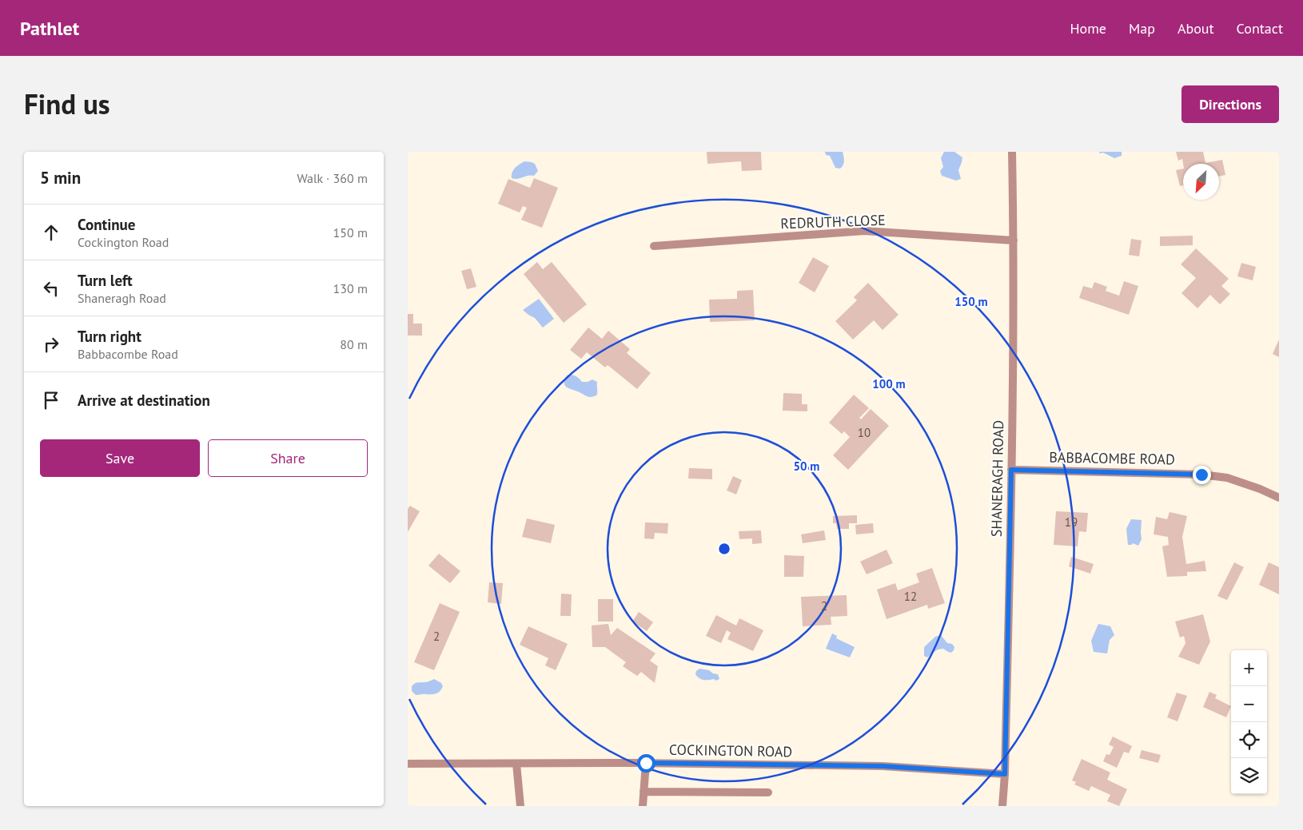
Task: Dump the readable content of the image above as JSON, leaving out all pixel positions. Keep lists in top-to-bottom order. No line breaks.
{"streets":{"street":["REDRUTH CLOSE","BABBACOMBE ROAD","SHANERAGH ROAD","COCKINGTON ROAD"]},"crossings":[["REDRUTH CLOSE","SHANERAGH ROAD"],["BABBACOMBE ROAD","SHANERAGH ROAD"],["SHANERAGH ROAD","COCKINGTON ROAD"]],"house_numbers":["10","19","12","2","2"],"north":"bottom left","page":{"header":"Pathlet","nav":["Home","Map","About","Contact"],"title":"Find us","buttons":["Directions",["Save","Share"]],"heading":["5 min","Walk · 360 m"],"list":[["Continue","Cockington Road","150 m"],["Turn left","Shaneragh Road","130 m"],["Turn right","Babbacombe Road","80 m"],"Arrive at destination"],"map_buttons":["+","−"]},"rings":["150 m","100 m","50 m"]}
